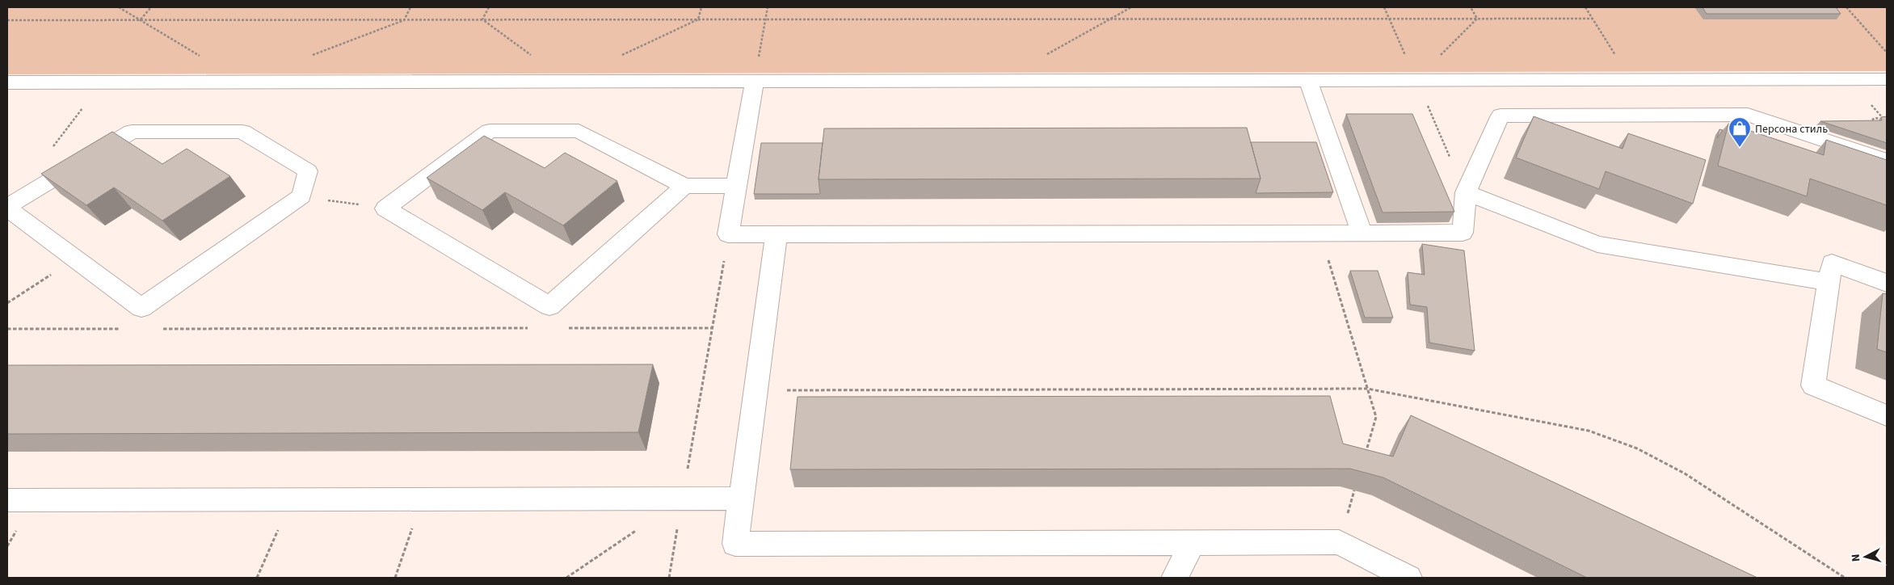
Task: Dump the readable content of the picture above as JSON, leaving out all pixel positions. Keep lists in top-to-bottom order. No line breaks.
{"places":{"shop":["Персона стиль"]},"north":"left"}
